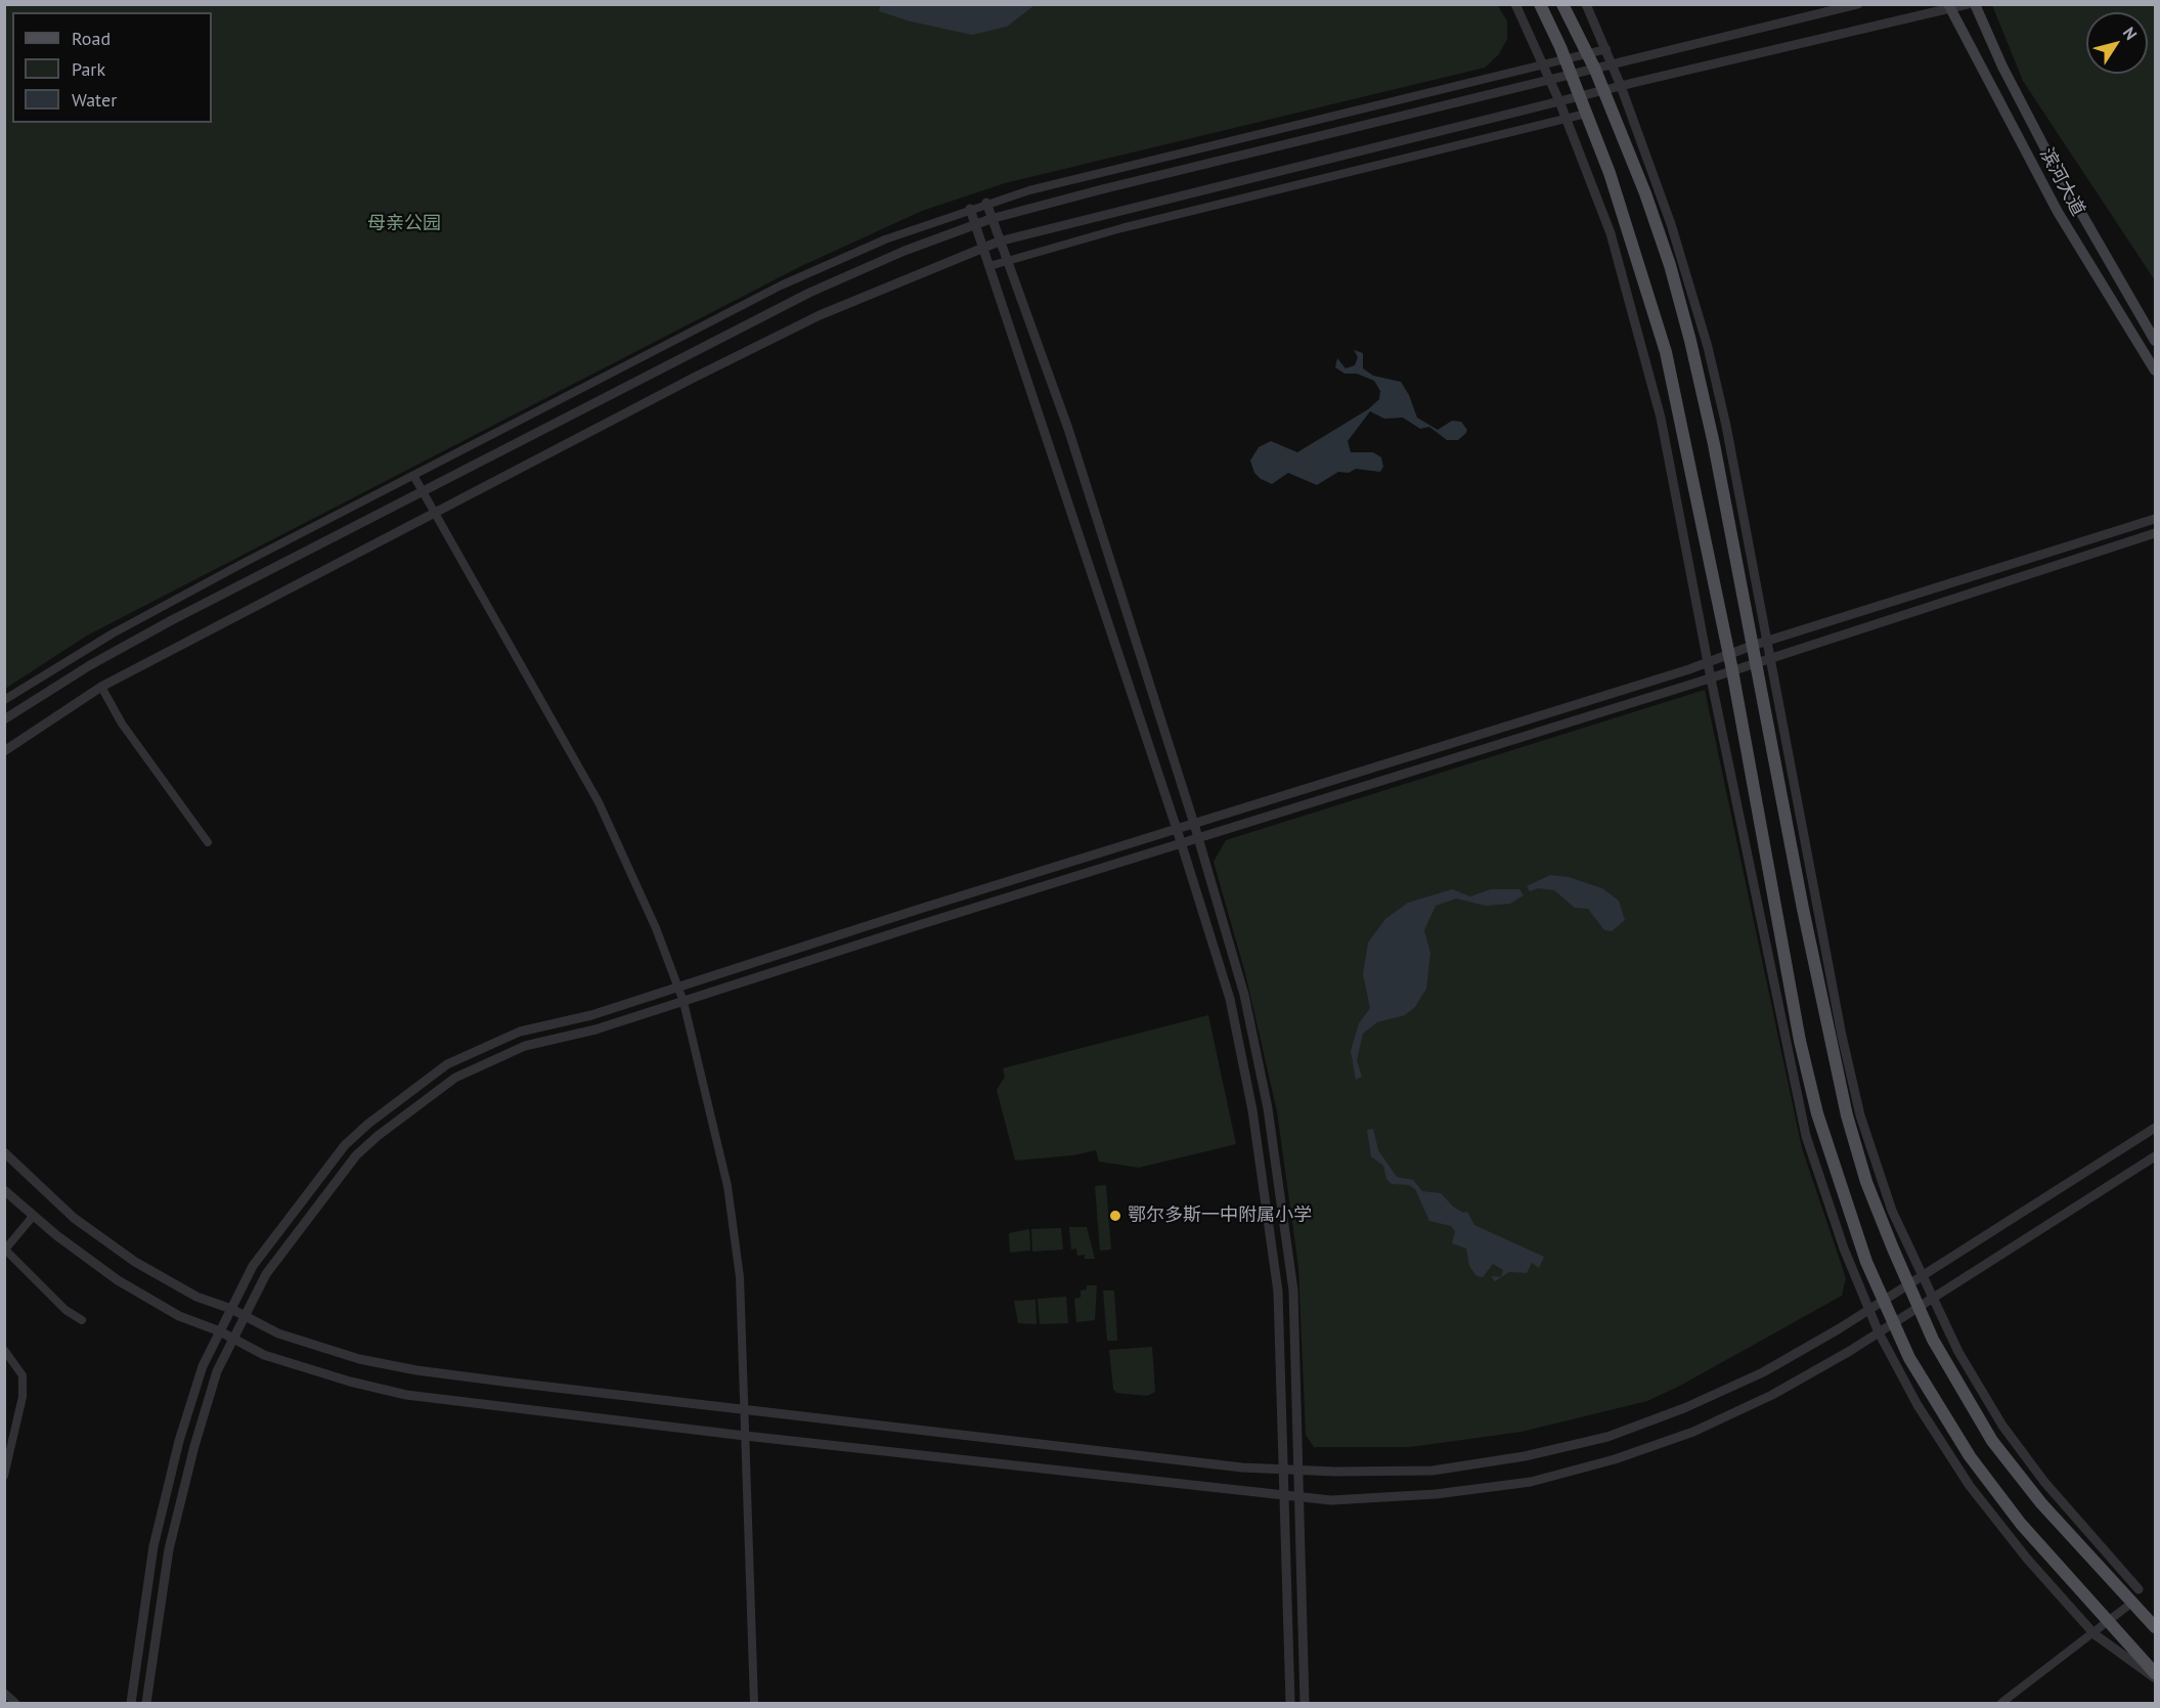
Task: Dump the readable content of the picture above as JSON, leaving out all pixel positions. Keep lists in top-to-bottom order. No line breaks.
{"streets":{"main road":["滨河大道"]},"parks":["母亲公园"],"places":["鄂尔多斯一中附属小学"],"legend":["Road","Park","Water"],"north":"top right"}
